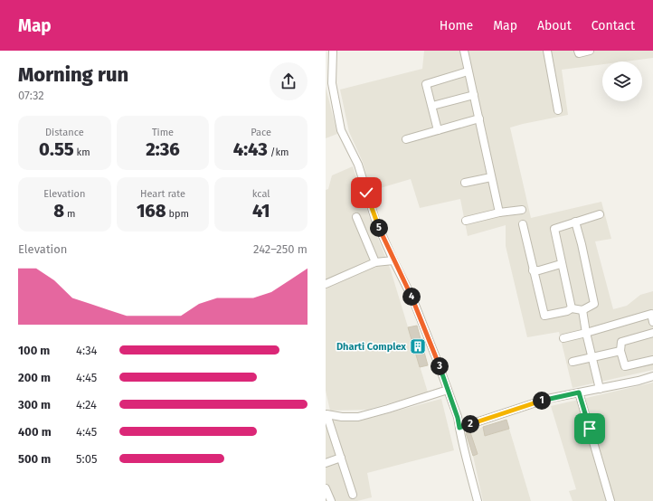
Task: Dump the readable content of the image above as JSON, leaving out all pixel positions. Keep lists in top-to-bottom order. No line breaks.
{"places":{"building":["Dharti Complex"]},"page":{"header":"Map","nav":["Home","Map","About","Contact"],"heading":["Morning run","07:32"],"stats":[["Distance","0.55 km"],["Time","2:36"],["Pace","4:43 /km"],["Elevation","8 m"],["Heart rate","168 bpm"],["kcal","41"]],"pins":["5","4","3","1","2"],"chart":["Elevation","242–250 m"],"list":[{"name":"100 m","note":"4:34"},{"name":"200 m","note":"4:45"},{"name":"300 m","note":"4:24"},{"name":"400 m","note":"4:45"},{"name":"500 m","note":"5:05"}]}}
